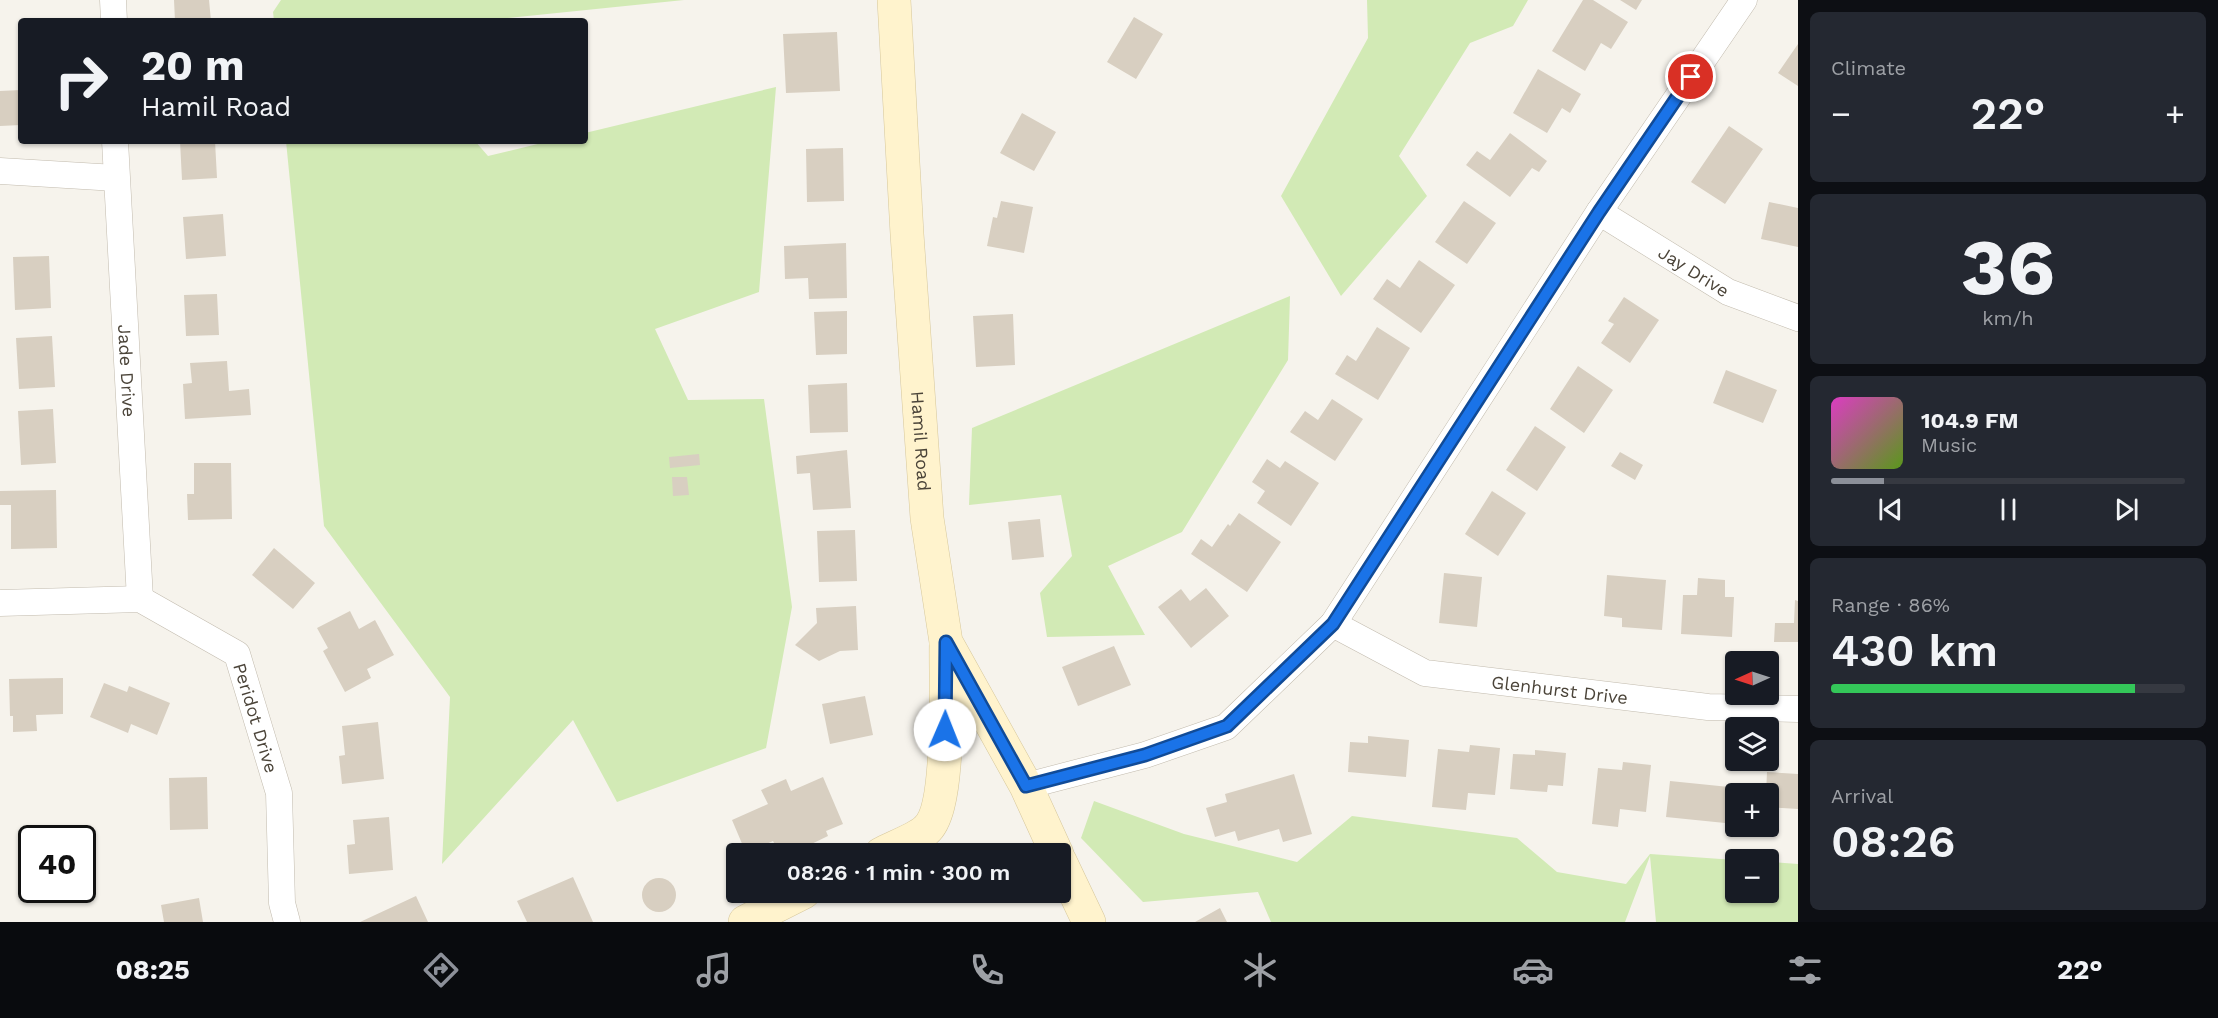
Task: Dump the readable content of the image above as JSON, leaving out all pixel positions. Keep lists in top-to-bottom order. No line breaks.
{"streets":{"street":["Jay Drive","Jade Drive","Hamil Road","Glenhurst Drive","Peridot Drive"]},"crossings":[["Jade Drive","Peridot Drive"]],"north":"left","page":{"tile":["Climate",["36","km/h"],["Range · 86%","430 km"],["Arrival","08:26"]],"turn":["20 m","Hamil Road"],"heat":["−","22°","+"],"song":["104.9 FM","Music"],"map_buttons":["+","−"],"limit":"40","trip":"08:26 · 1 min · 300 m","tabs":["08:25","22°"]}}
